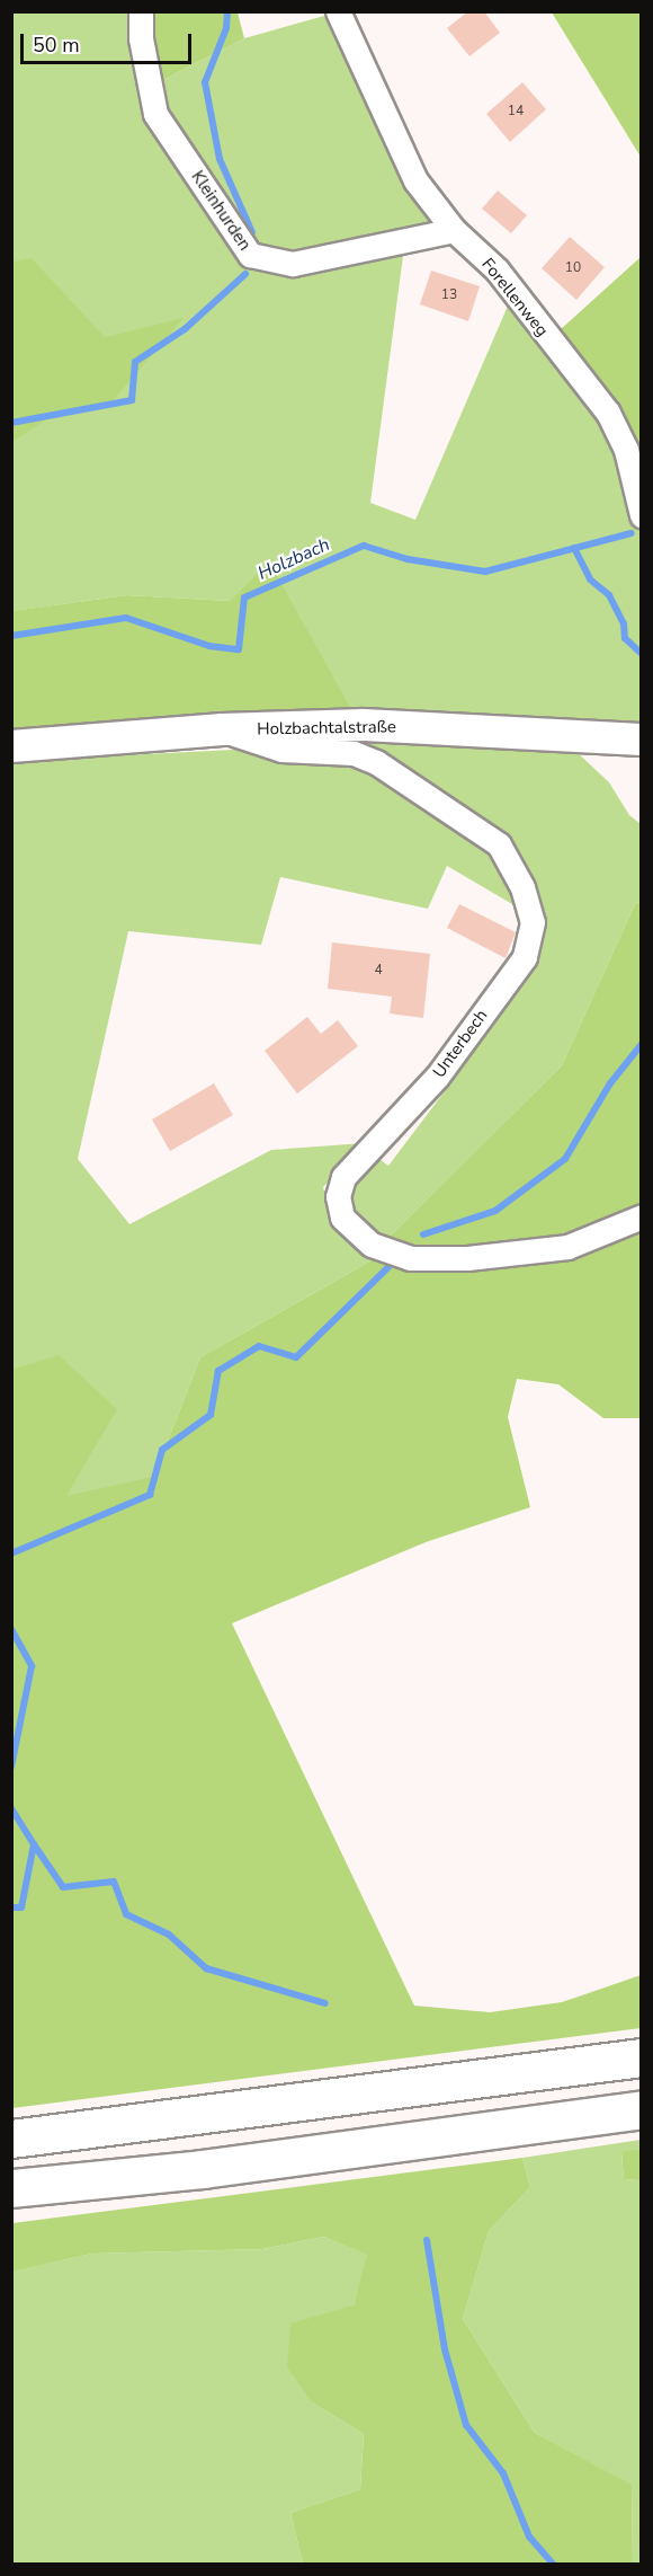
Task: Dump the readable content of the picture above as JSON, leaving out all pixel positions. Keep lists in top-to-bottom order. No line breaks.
{"streets":{"street":["Kleinhurden","Forellenweg","Holzbachtalstraße","Unterbech"]},"crossings":[["Kleinhurden","Forellenweg"],["Holzbachtalstraße","Unterbech"]],"water":["Holzbach"],"house_numbers":["14","10","13","4"],"scale_bar":"50 m"}
